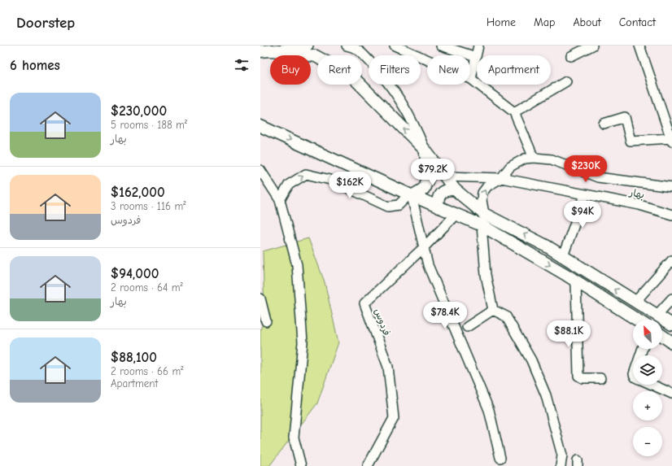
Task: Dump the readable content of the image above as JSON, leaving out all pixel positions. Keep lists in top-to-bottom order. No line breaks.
{"streets":{"street":["بهار","فردوس"]},"north":"top left","page":{"header":"Doorstep","nav":["Home","Map","About","Contact"],"heading":"6 homes","chip":["Buy","Rent","Filters","New","Apartment"],"list":[{"name":"$230,000","note":"5 rooms · 188 m² · بهار"},{"name":"$162,000","note":"3 rooms · 116 m² · فردوس"},{"name":"$94,000","note":"2 rooms · 64 m² · بهار"},{"name":"$88,100","note":"2 rooms · 66 m² · Apartment"}],"price":["$230K","$79.2K","$162K","$94K","$78.4K","$88.1K"],"map_buttons":["+","−"]}}
